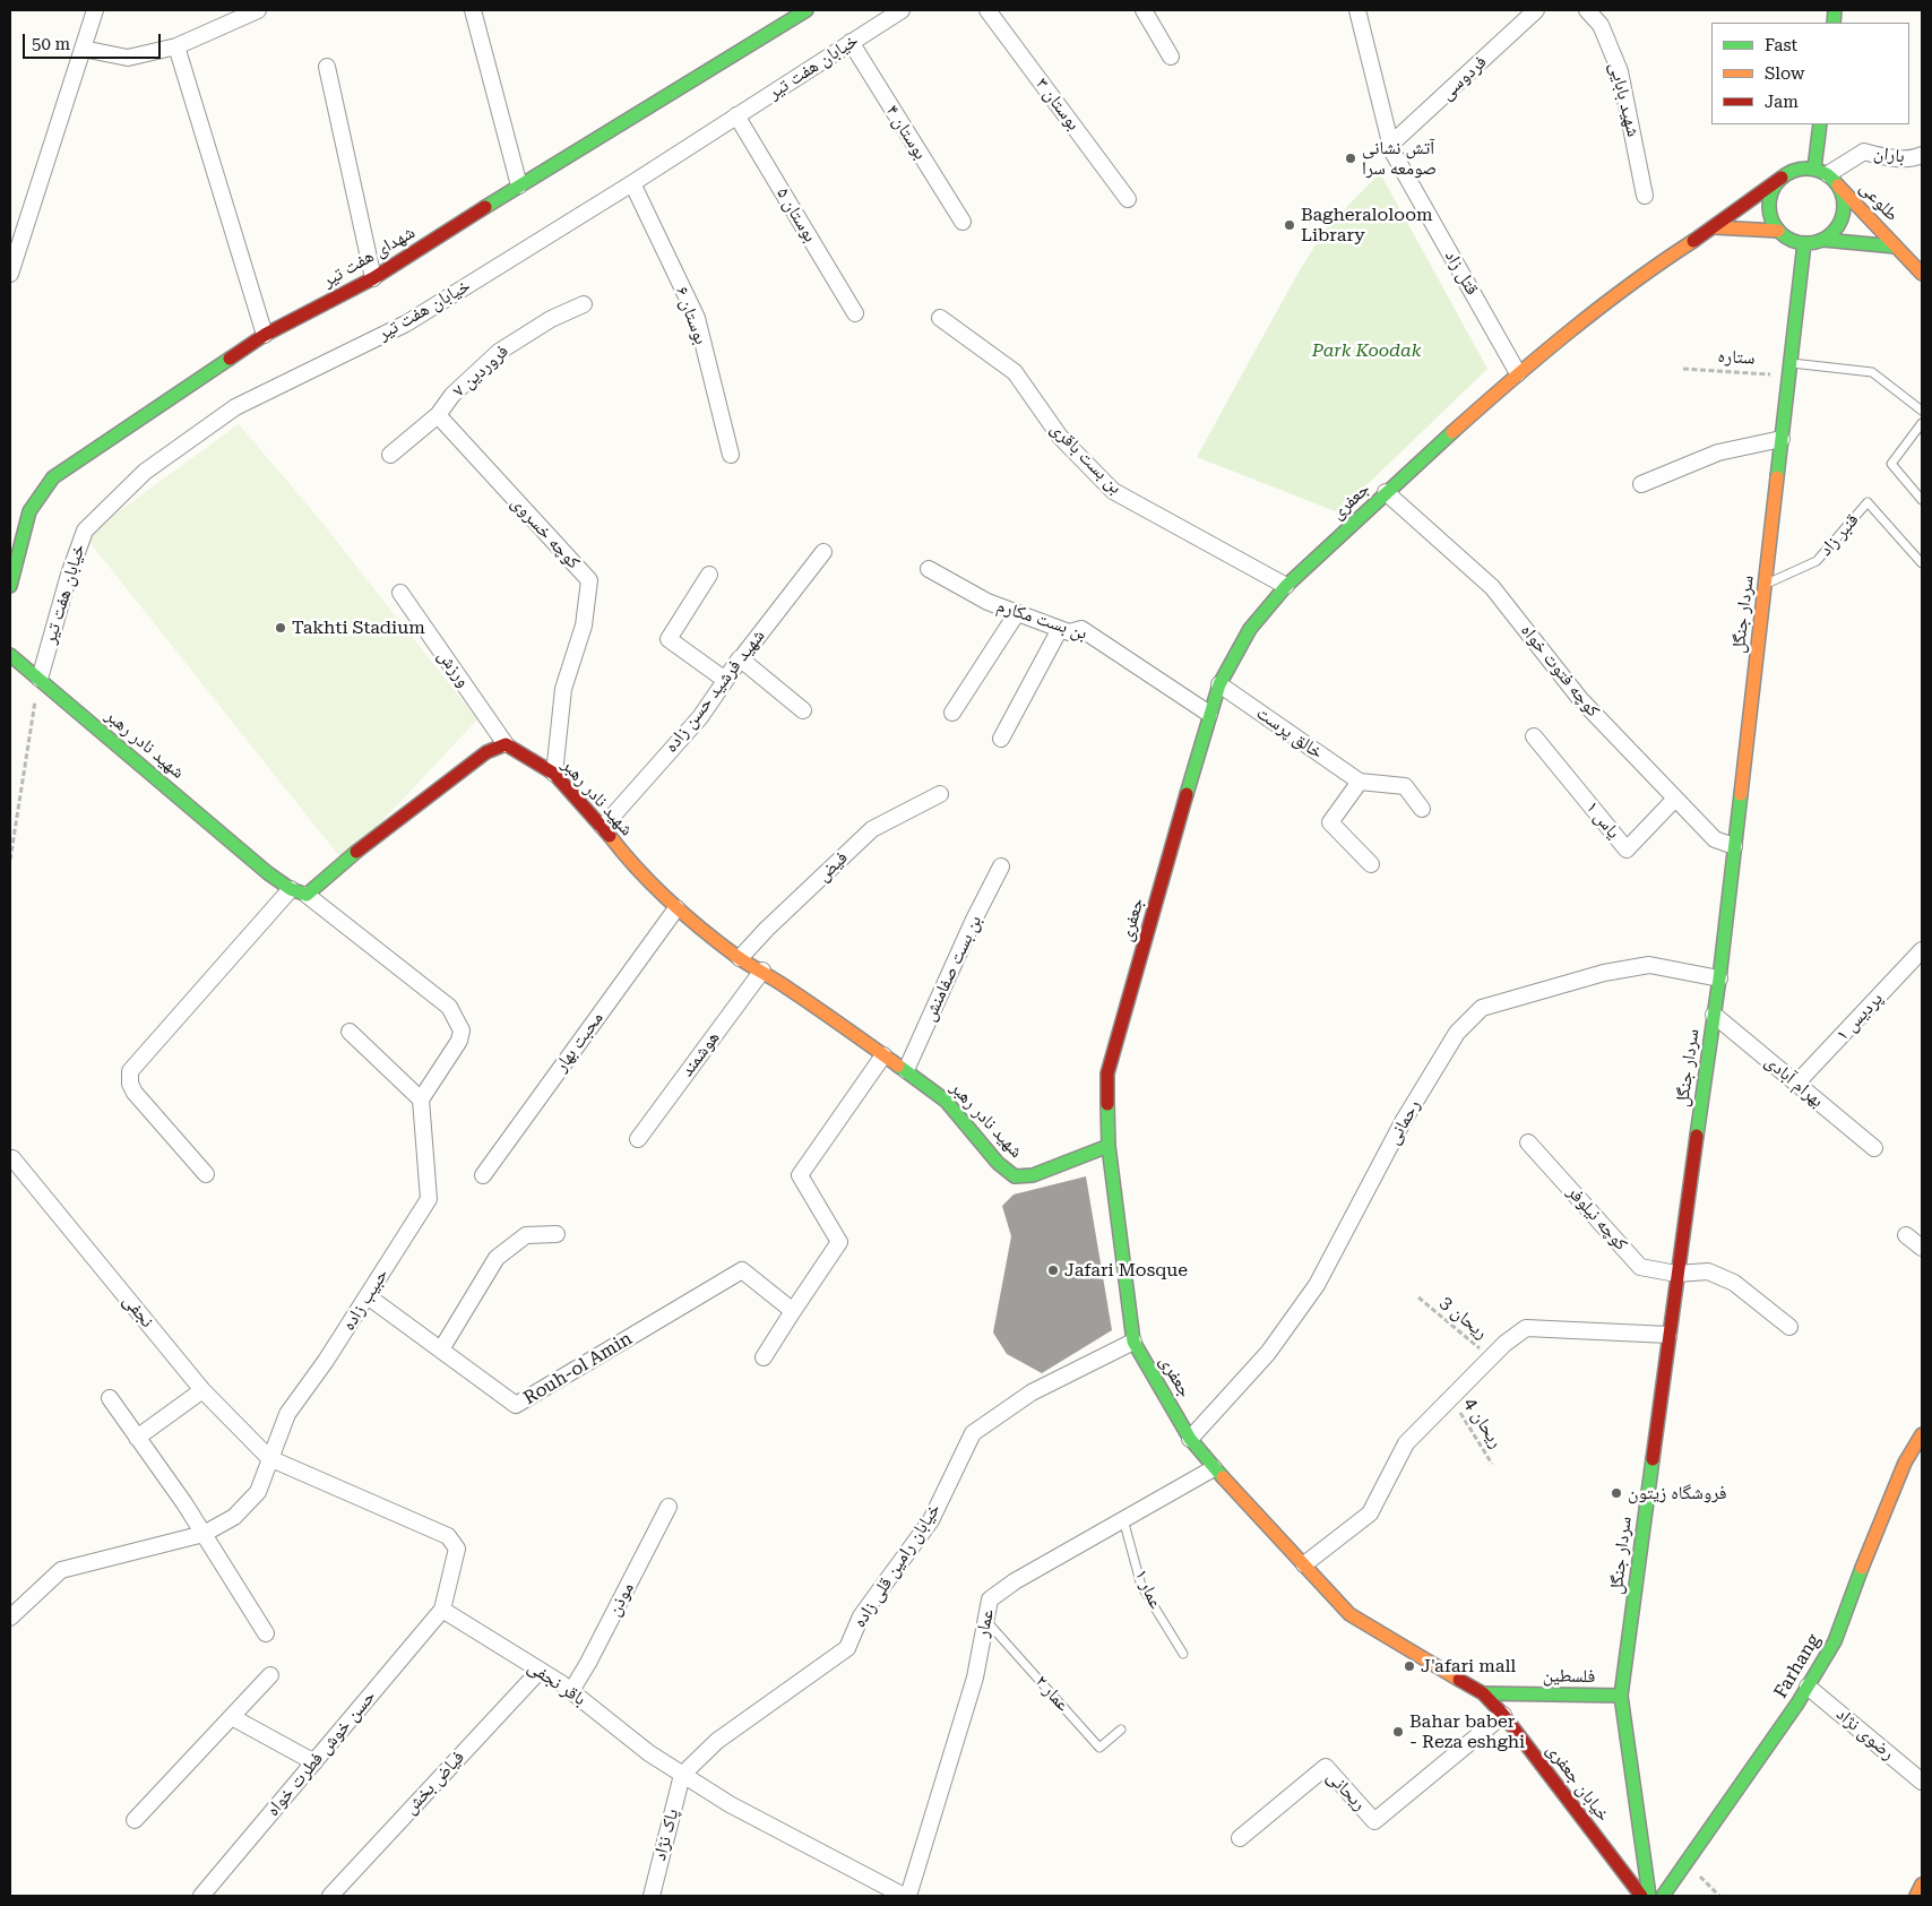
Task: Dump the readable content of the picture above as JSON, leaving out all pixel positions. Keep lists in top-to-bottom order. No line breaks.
{"streets":{"main road":["طلوعی","شهدای هفت تیر","جعفری","سردار جنگل","شهید نادر رهبر","Farhang","فلسطین","خیابان جعفری"],"street":["خیابان هفت تیر","فردوسی","شهید بابایی","بوستان ۳","بوستان ۴","باران","بوستان ۵","قتل زاد","بوستان ۶","فروردین ۷","بن بست باقری","کوچه خسروی","بن بست مکارم","ورزش","کوچه فتوت خواه","شهید فرشید حسن زاده","خالق پرست","یاس ۱","فیض","بن بست صفامنش","پردیس ۱","محبت بهار","هوشمند","بهرام آبادی","رحمانی","کوچه نیلوفر","حبیب زاده","نجفی","Rouh-ol Amin","خیابان رامین قلی زاده","موذن","عمار","باقر نجفی","رضوی نژاد","حسن خوش فطرت خواه","فیاض بخش","ریحانی","پاک نژاد"],"lane":["قنبر زاد","عمار ۱","عمار ۲"],"path":["ستاره","ریحان 3","ریحان 4"]},"crossings":[["خیابان هفت تیر","بوستان ۴"],["خیابان هفت تیر","بوستان ۵"],["خیابان هفت تیر","بوستان ۶"],["خیابان هفت تیر","شهید نادر رهبر"],["فردوسی","قتل زاد"],["باران","طلوعی"],["طلوعی","سردار جنگل"],["قتل زاد","جعفری"],["ستاره","سردار جنگل"],["فروردین ۷","کوچه خسروی"],["بن بست باقری","جعفری"],["جعفری","بن بست مکارم"],["جعفری","کوچه فتوت خواه"],["جعفری","خالق پرست"],["جعفری","شهید نادر رهبر"],["جعفری","رحمانی"],["جعفری","خیابان رامین قلی زاده"],["جعفری","عمار"],["جعفری","فلسطین"],["جعفری","خیابان جعفری"],["کوچه خسروی","شهید نادر رهبر"],["قنبر زاد","سردار جنگل"],["سردار جنگل","کوچه فتوت خواه"],["سردار جنگل","بهرام آبادی"],["سردار جنگل","رحمانی"],["سردار جنگل","کوچه نیلوفر"],["سردار جنگل","فلسطین"],["ورزش","شهید نادر رهبر"],["کوچه فتوت خواه","یاس ۱"],["شهید فرشید حسن زاده","شهید نادر رهبر"],["شهید نادر رهبر","فیض"],["شهید نادر رهبر","بن بست صفامنش"],["شهید نادر رهبر","محبت بهار"],["شهید نادر رهبر","هوشمند"],["پردیس ۱","بهرام آبادی"],["حبیب زاده","نجفی"],["حبیب زاده","Rouh-ol Amin"],["خیابان رامین قلی زاده","باقر نجفی"],["خیابان رامین قلی زاده","پاک نژاد"],["عمار ۱","عمار"],["موذن","باقر نجفی"],["عمار","باقر نجفی"],["عمار","عمار ۲"],["Farhang","رضوی نژاد"],["فلسطین","خیابان جعفری"],["باقر نجفی","حسن خوش فطرت خواه"],["باقر نجفی","فیاض بخش"],["باقر نجفی","پاک نژاد"],["خیابان جعفری","ریحانی"]],"parks":["Park Koodak"],"places":["آتش نشانی صومعه سرا","Bagheraloloom Library","Takhti Stadium","Jafari Mosque","فروشگاه زیتون","J'afari mall","Bahar baber - Reza eshghi"],"legend":["Fast","Slow","Jam"],"scale_bar":"50 m"}
